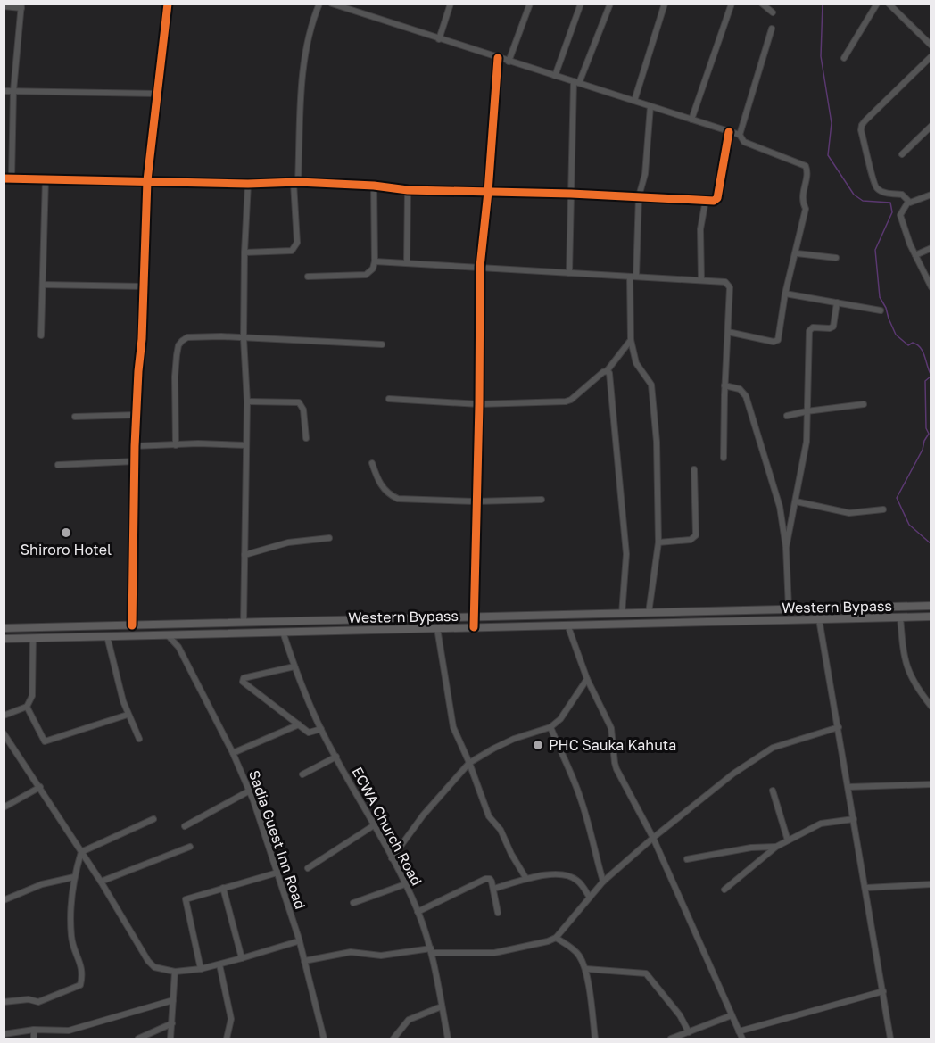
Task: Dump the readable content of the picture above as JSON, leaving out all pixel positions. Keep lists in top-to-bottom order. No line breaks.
{"streets":{"main road":["Western Bypass"],"street":["ECWA Church Road","Sadia Guest Inn Road"]},"crossings":[["Western Bypass","ECWA Church Road"],["Western Bypass","Sadia Guest Inn Road"]],"places":["Shiroro Hotel","PHC Sauka Kahuta"]}
